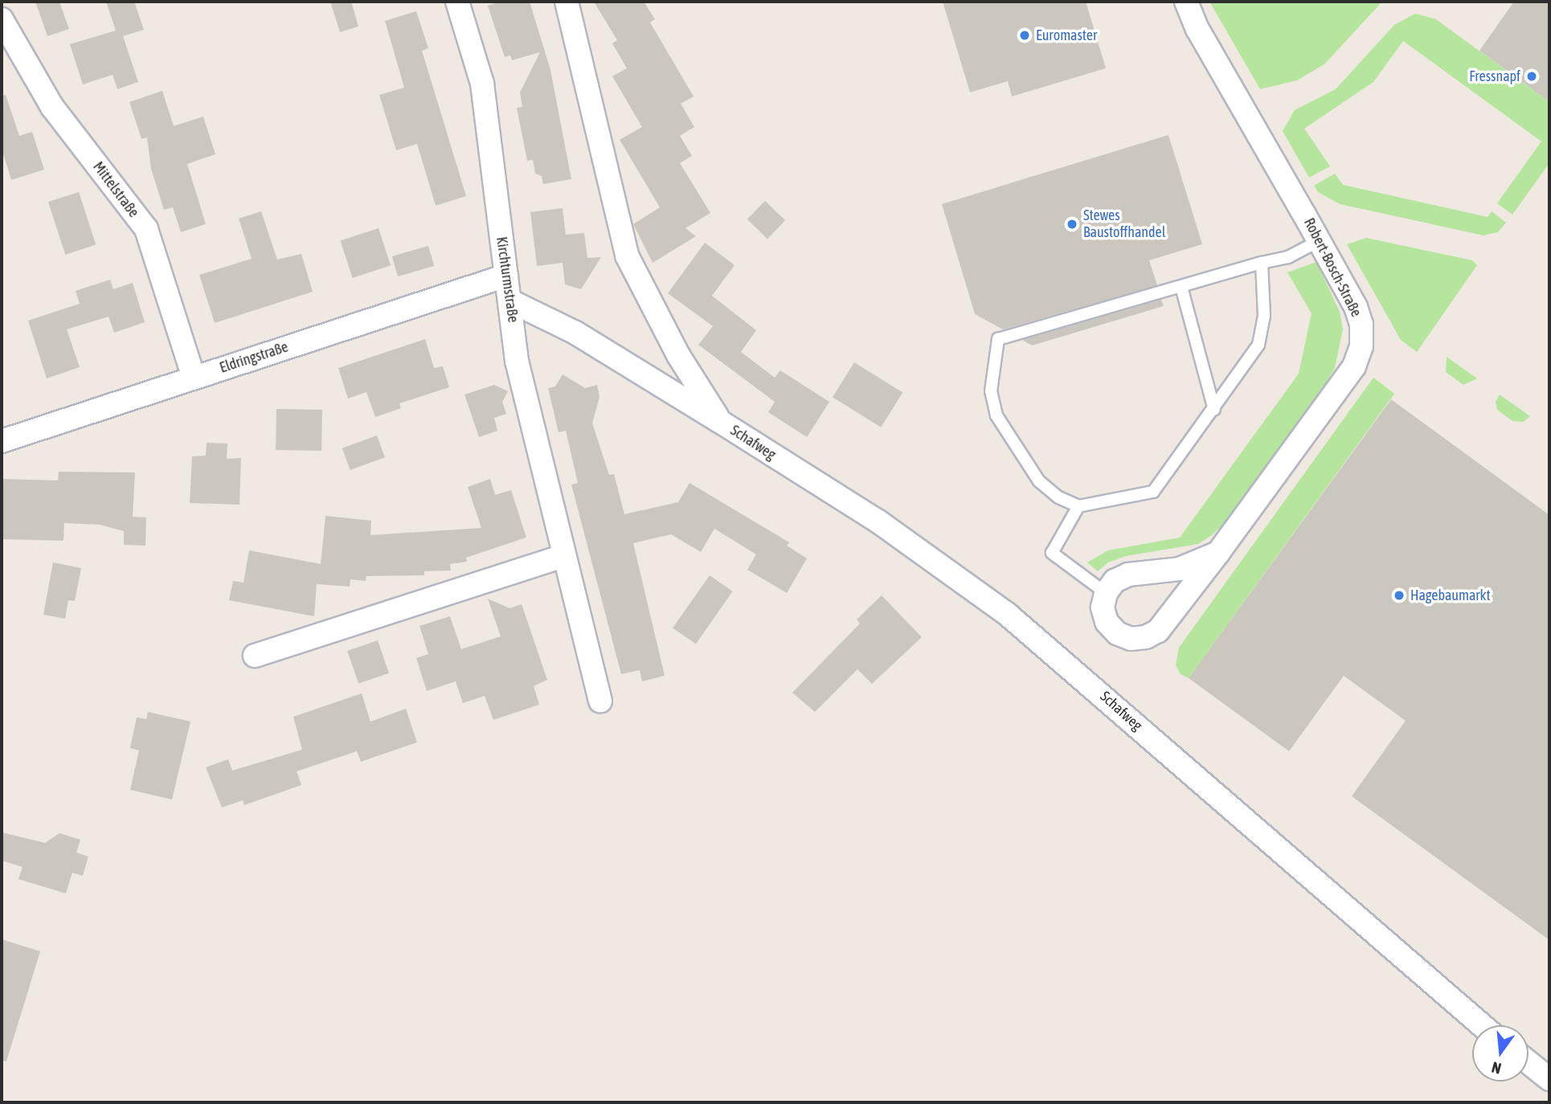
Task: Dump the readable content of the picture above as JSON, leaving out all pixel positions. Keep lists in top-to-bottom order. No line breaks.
{"streets":{"street":["Mittelstraße","Robert-Bosch-Straße","Kirchturmstraße","Eldringstraße","Schafweg"]},"crossings":[["Mittelstraße","Eldringstraße"],["Kirchturmstraße","Eldringstraße"],["Kirchturmstraße","Schafweg"]],"places":["Euromaster","Fressnapf","Stewes Baustoffhandel","Hagebaumarkt"],"north":"bottom"}
